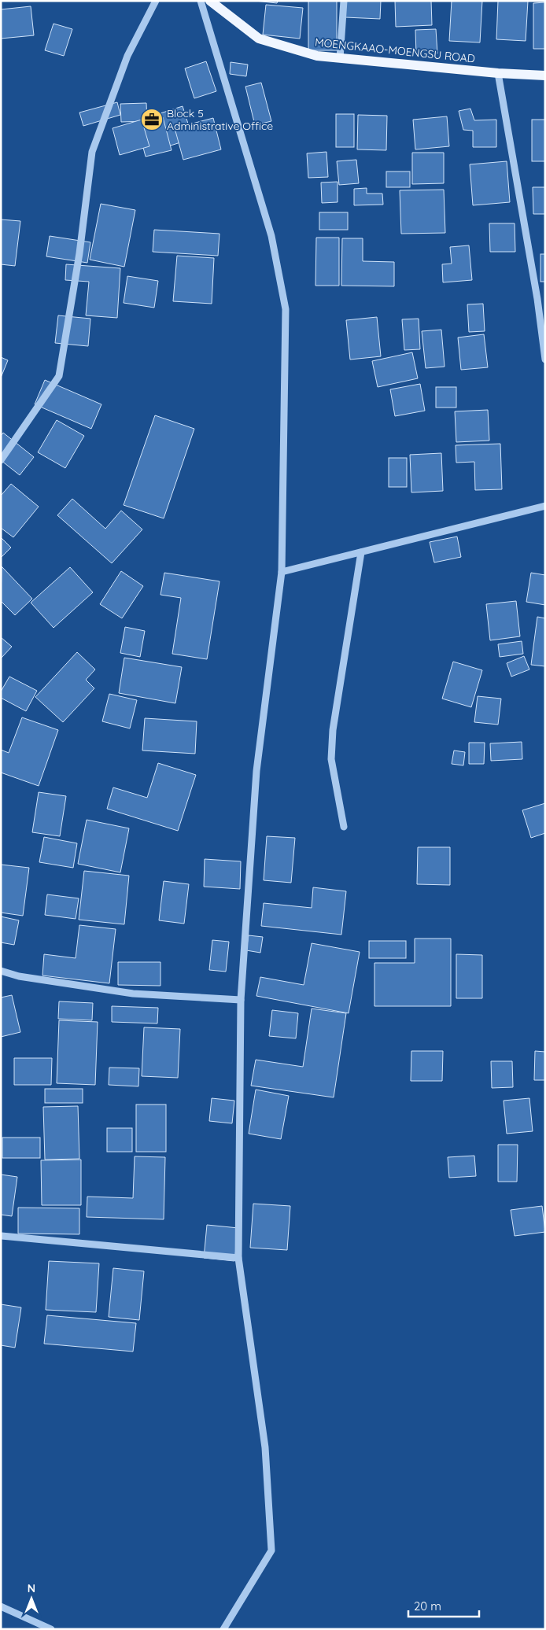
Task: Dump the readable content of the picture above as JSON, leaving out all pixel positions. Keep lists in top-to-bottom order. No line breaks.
{"streets":{"main road":["MOENGKAAO-MOENGSU ROAD"]},"places":{"office":["Block 5 Administrative Office"]},"scale_bar":"20 m","north":"top"}
